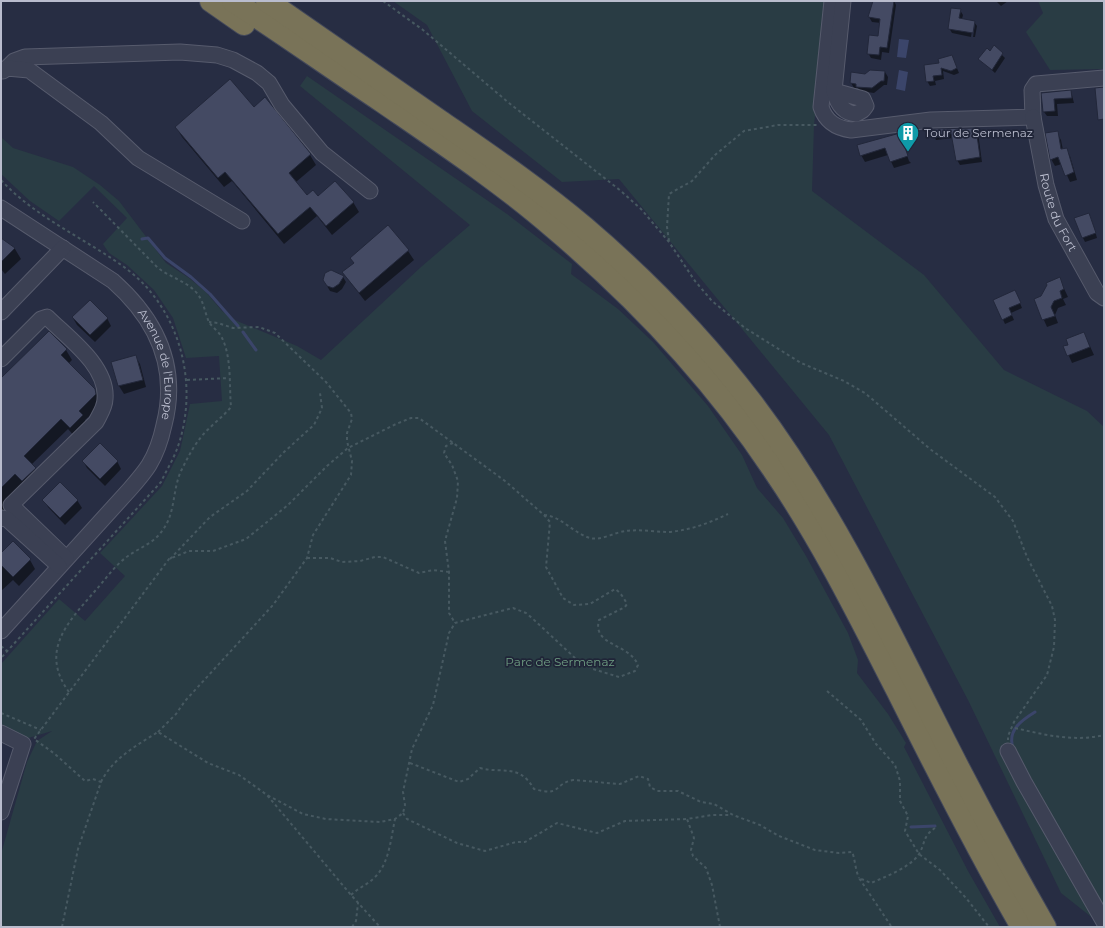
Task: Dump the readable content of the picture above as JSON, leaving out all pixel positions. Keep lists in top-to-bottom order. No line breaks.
{"streets":{"street":["Route du Fort","Avenue de l'Europe"]},"parks":["Parc de Sermenaz"],"places":{"building":["Tour de Sermenaz"]}}
